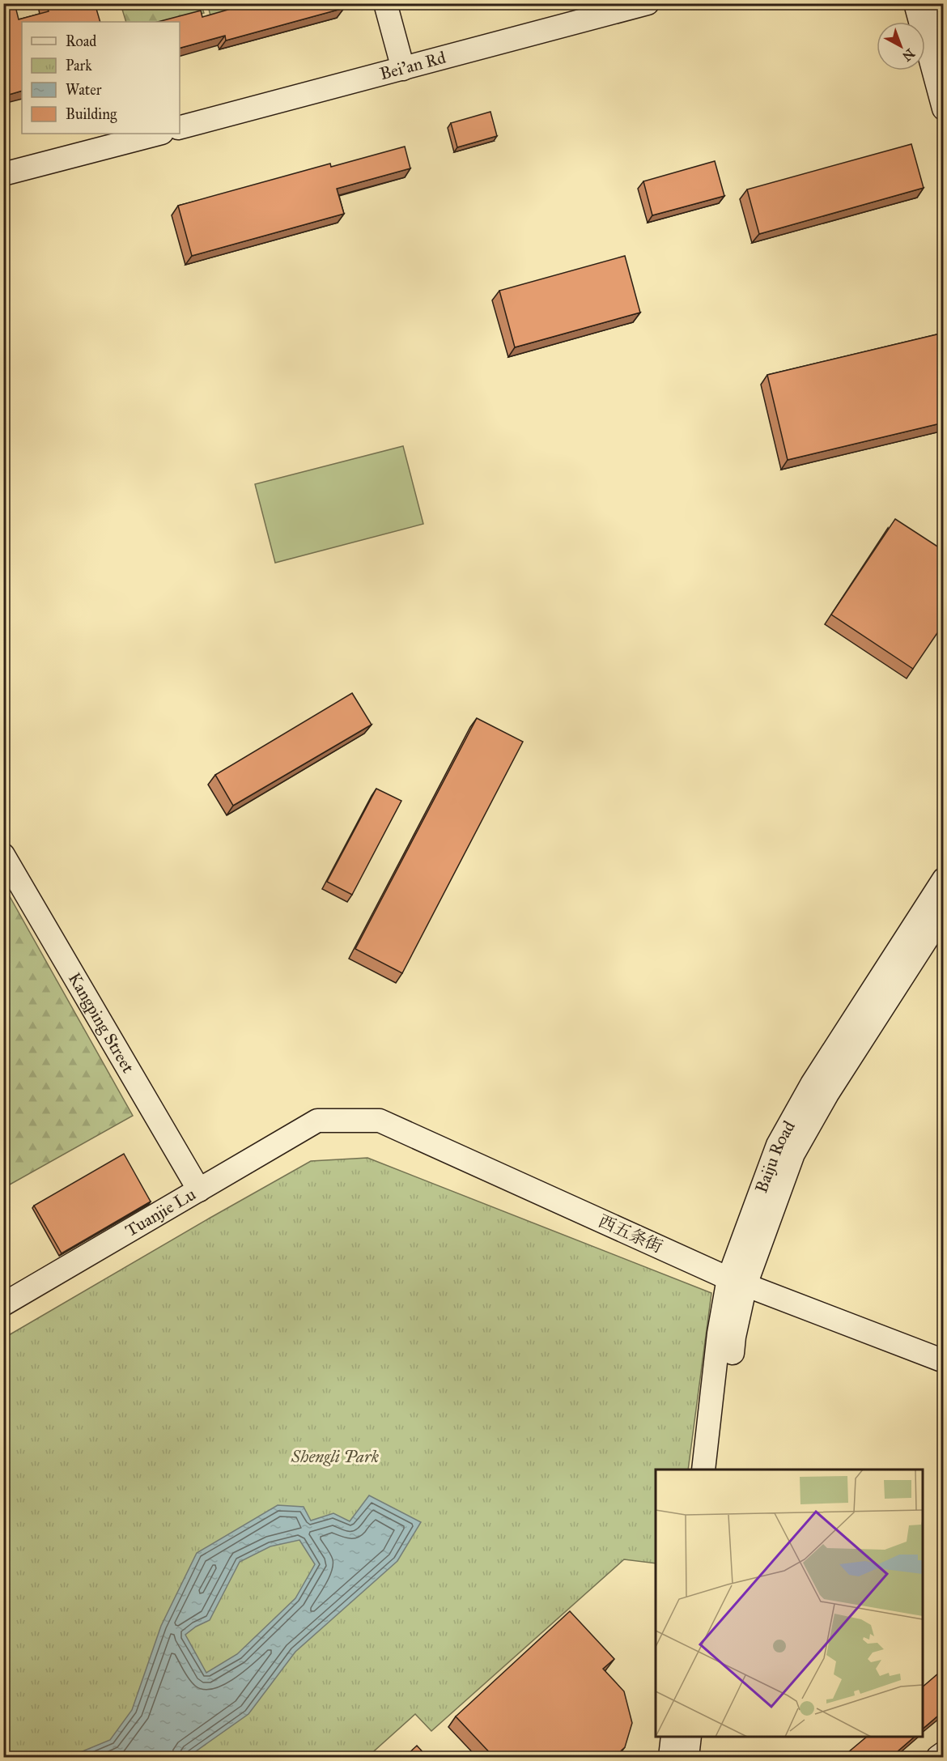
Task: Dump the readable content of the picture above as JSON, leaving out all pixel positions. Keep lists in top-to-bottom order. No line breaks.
{"streets":{"street":["Bei’an Rd","Kangping Street","Baiju Road","Tuanjie Lu","西五条街"]},"crossings":[["Kangping Street","Tuanjie Lu"],["Baiju Road","西五条街"],["Tuanjie Lu","西五条街"]],"parks":["Shengli Park"],"legend":["Road","Park","Water","Building"],"north":"bottom right"}
